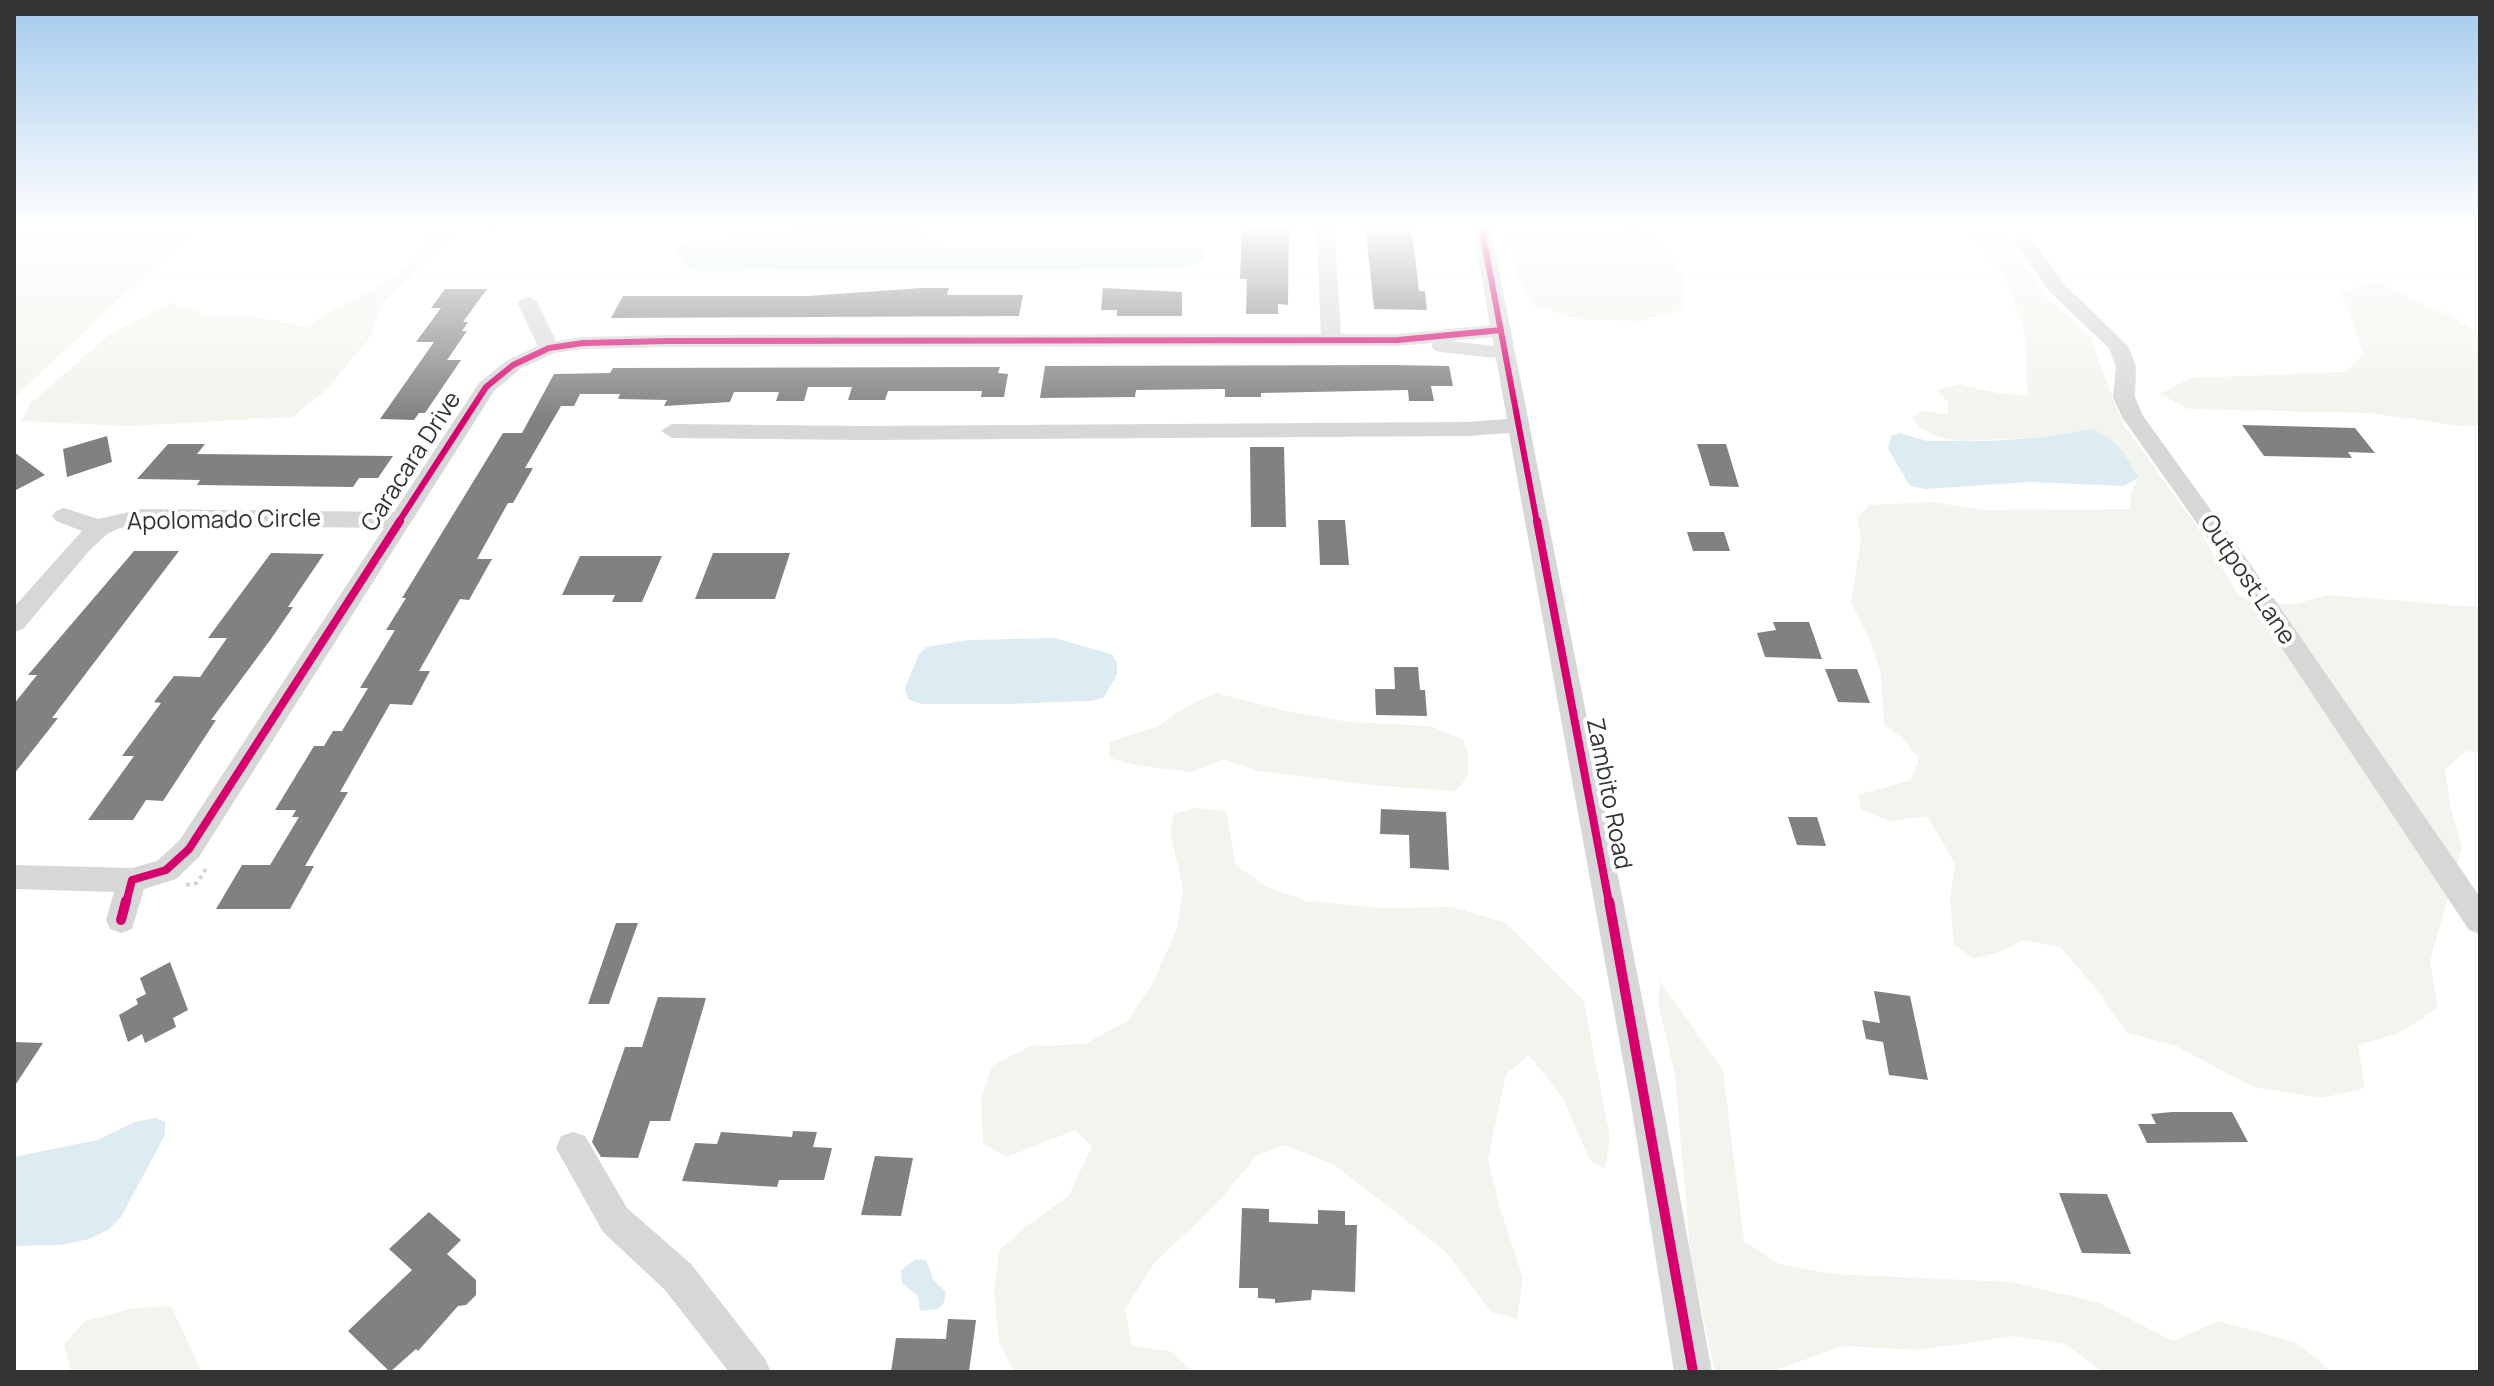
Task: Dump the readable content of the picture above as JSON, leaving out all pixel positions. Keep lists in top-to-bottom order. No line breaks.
{"streets":{"street":["Caracara Drive","Apolomado Circle","Outpost Lane","Zambito Road"]},"crossings":[["Caracara Drive","Apolomado Circle"],["Caracara Drive","Zambito Road"]]}
